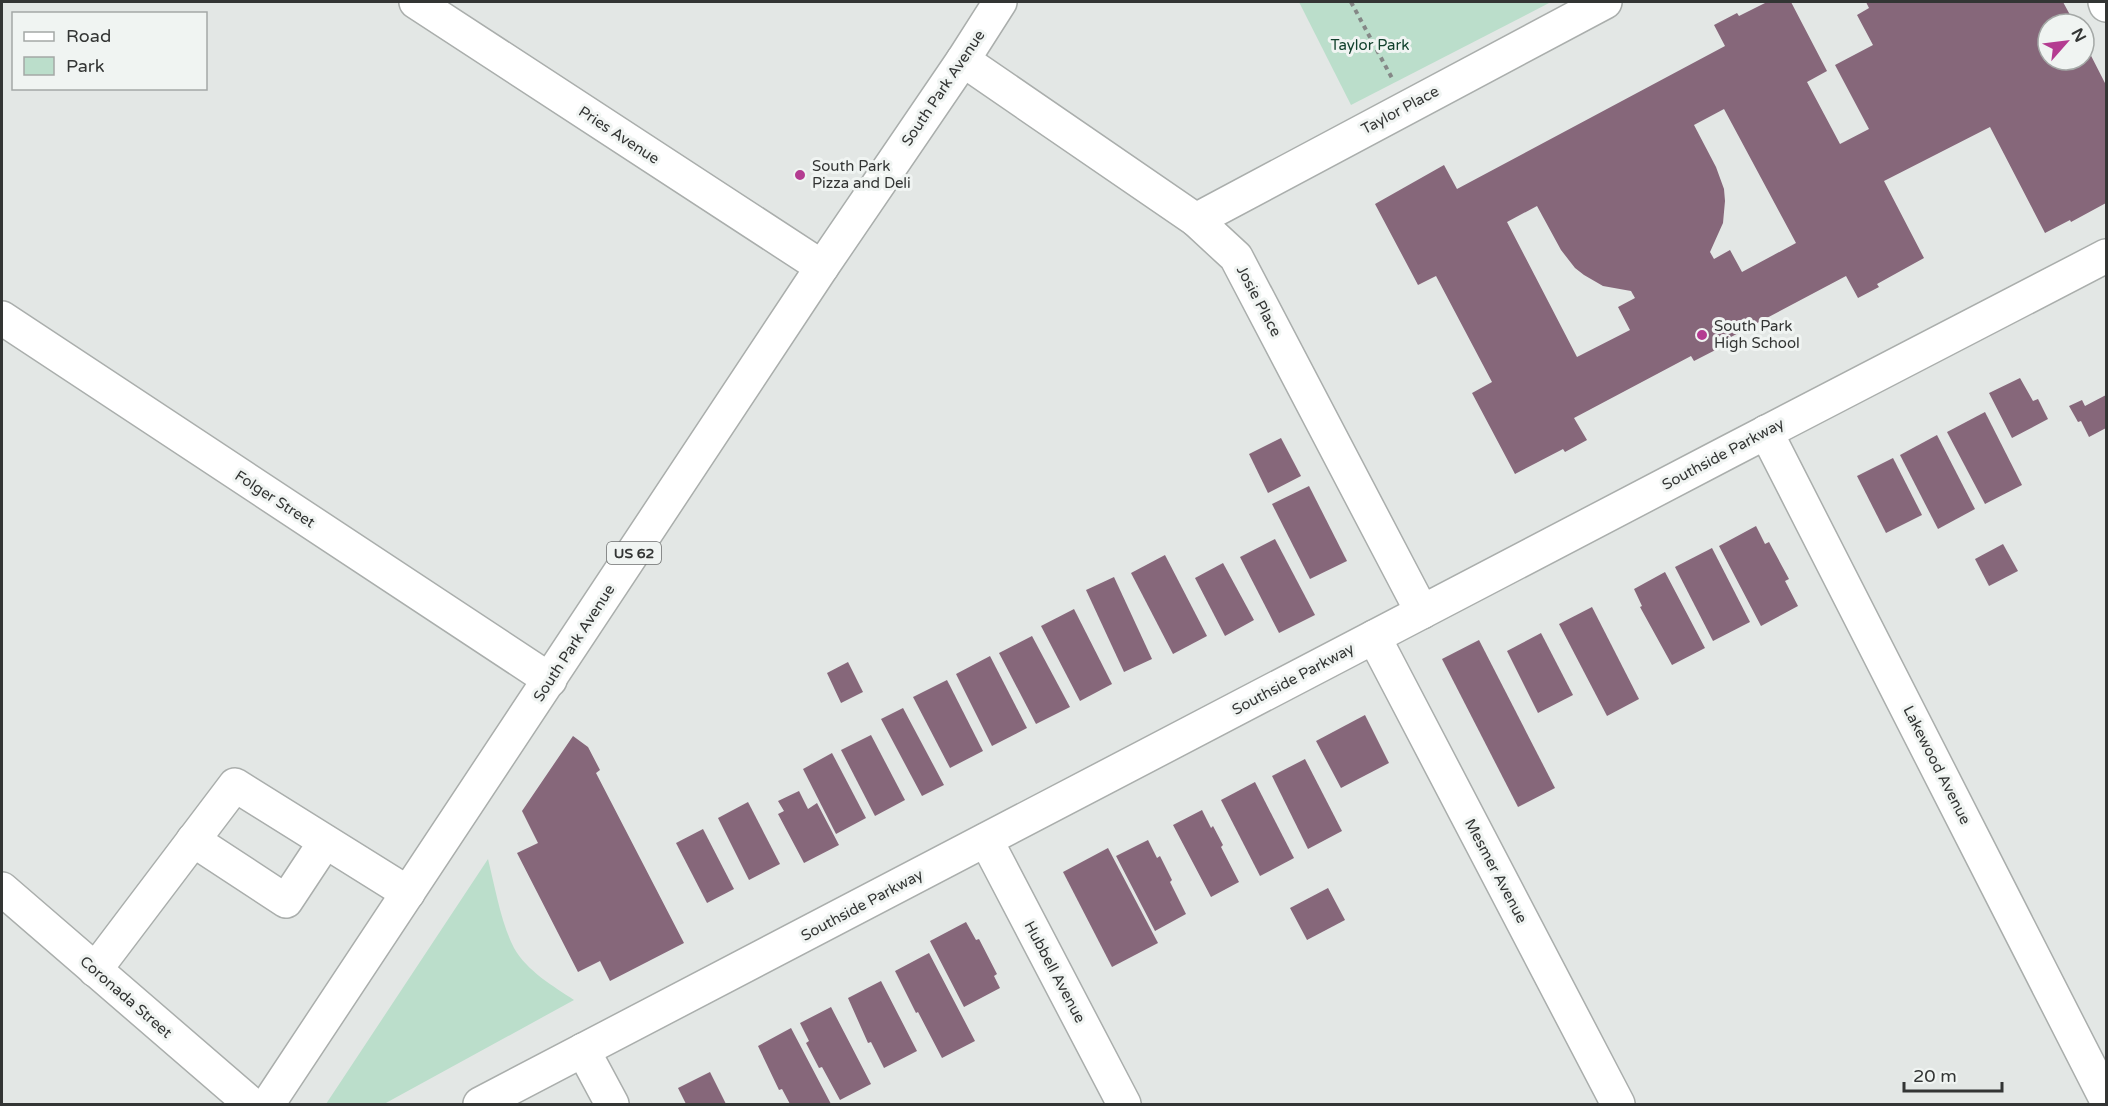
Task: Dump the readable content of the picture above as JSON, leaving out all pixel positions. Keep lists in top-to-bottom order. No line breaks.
{"streets":{"street":["South Park Avenue","Taylor Place","Pries Avenue","Josie Place","Southside Parkway","Folger Street","US 62","Lakewood Avenue","Mesmer Avenue","Hubbell Avenue","Coronada Street"]},"crossings":[["South Park Avenue","Pries Avenue"],["South Park Avenue","Josie Place"],["South Park Avenue","Folger Street"],["Taylor Place","Josie Place"],["Josie Place","Southside Parkway"],["Southside Parkway","Lakewood Avenue"],["Southside Parkway","Mesmer Avenue"],["Southside Parkway","Hubbell Avenue"]],"parks":["Taylor Park"],"places":["South Park Pizza and Deli","South Park High School"],"legend":["Road","Park"],"scale_bar":"20 m","north":"top right"}
